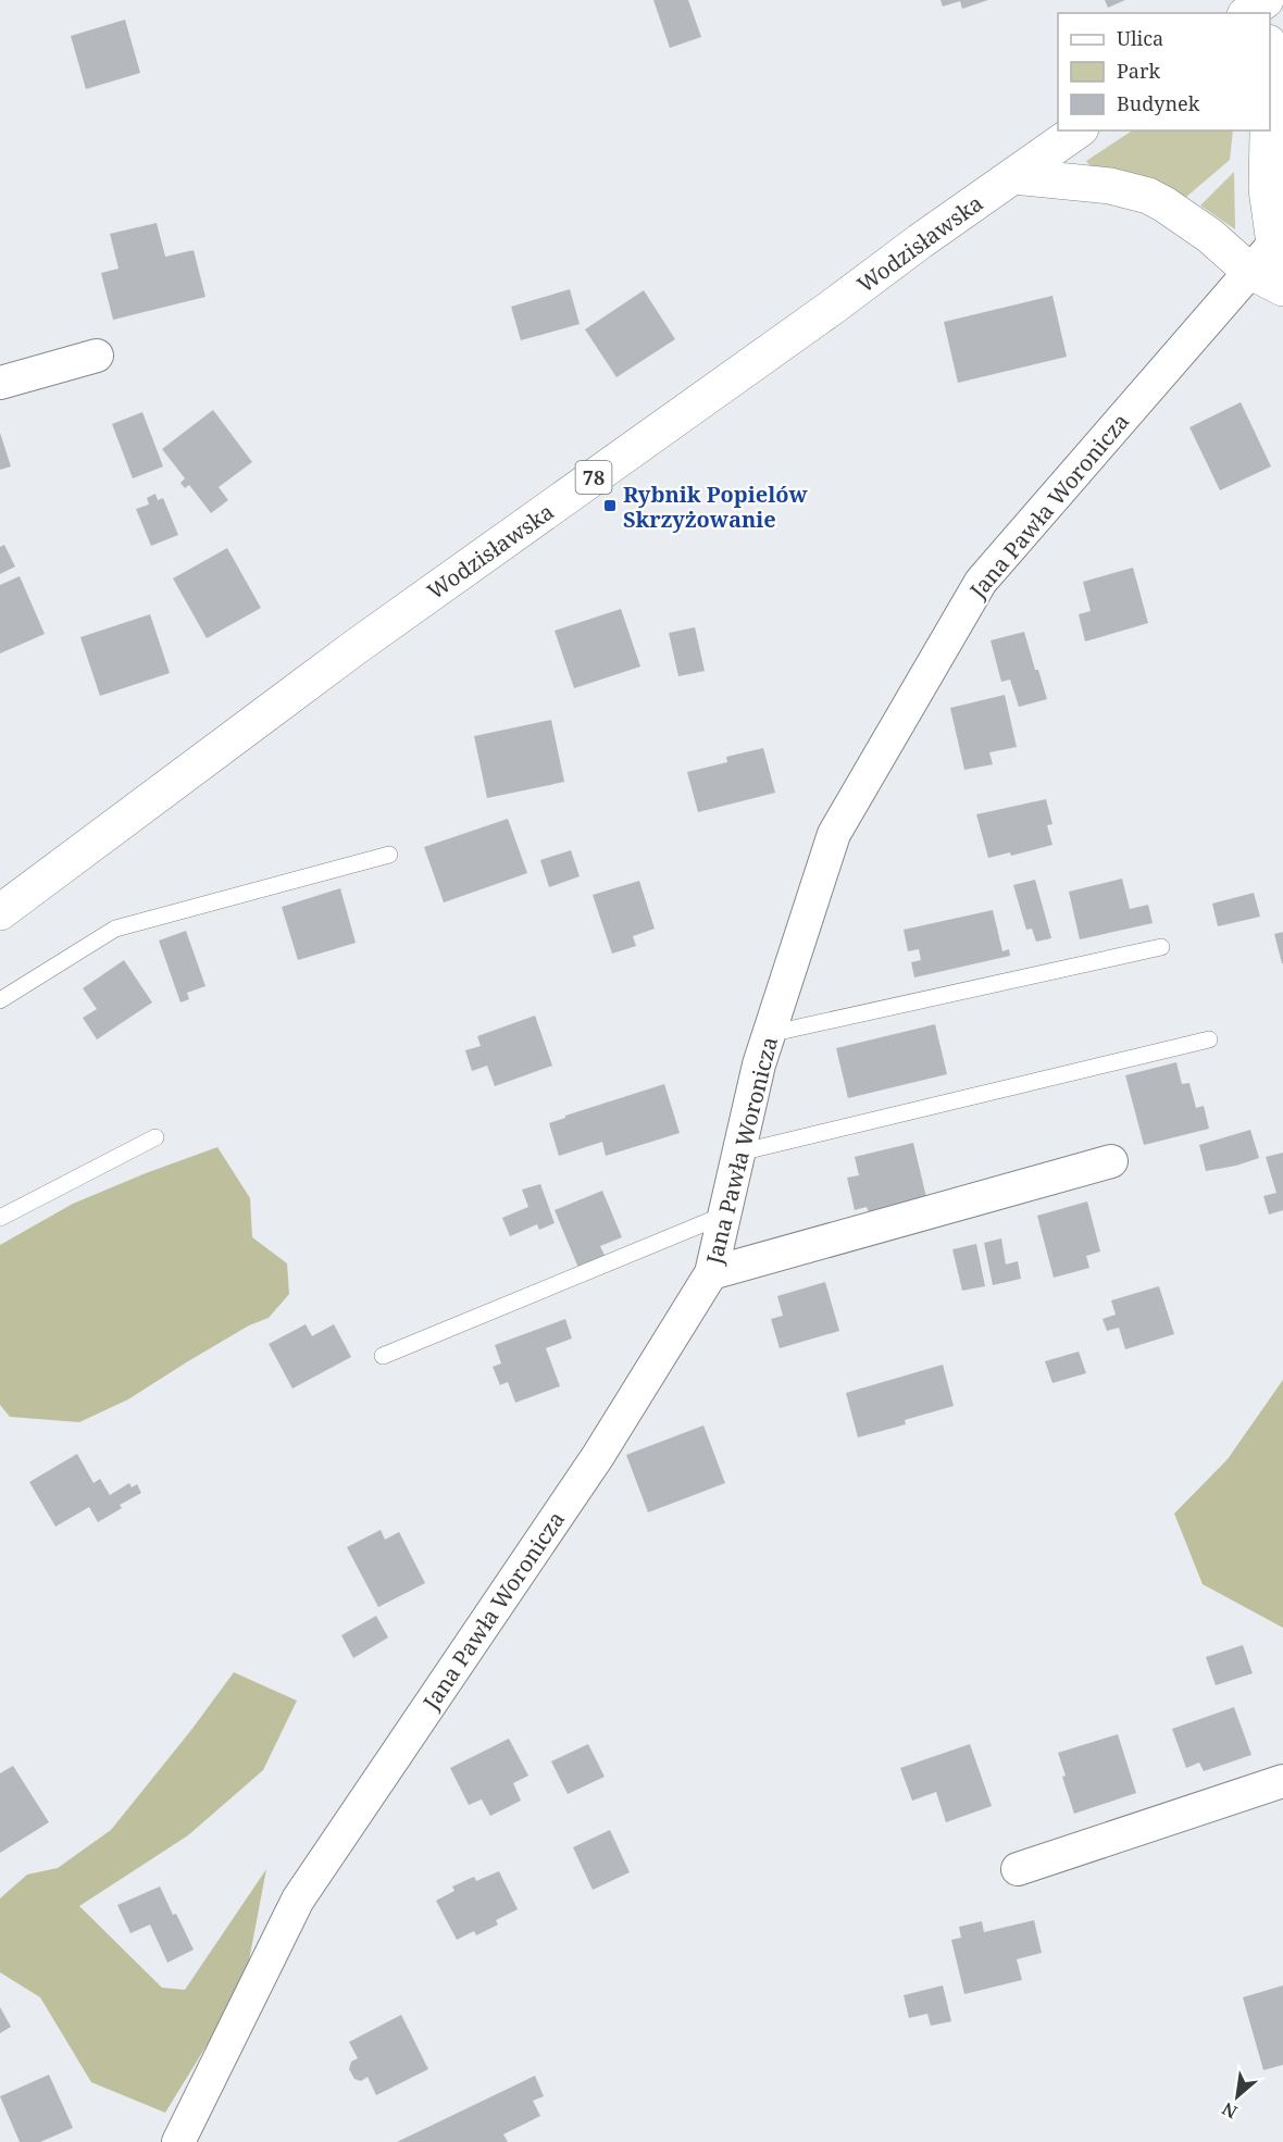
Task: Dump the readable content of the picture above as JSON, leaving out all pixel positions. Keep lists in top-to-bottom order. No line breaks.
{"streets":{"main road":["Wodzisławska","78"],"street":["Jana Pawła Woronicza"]},"places":{"transit":["Rybnik Popielów Skrzyżowanie"]},"legend":["Ulica","Park","Budynek"],"north":"bottom left"}
